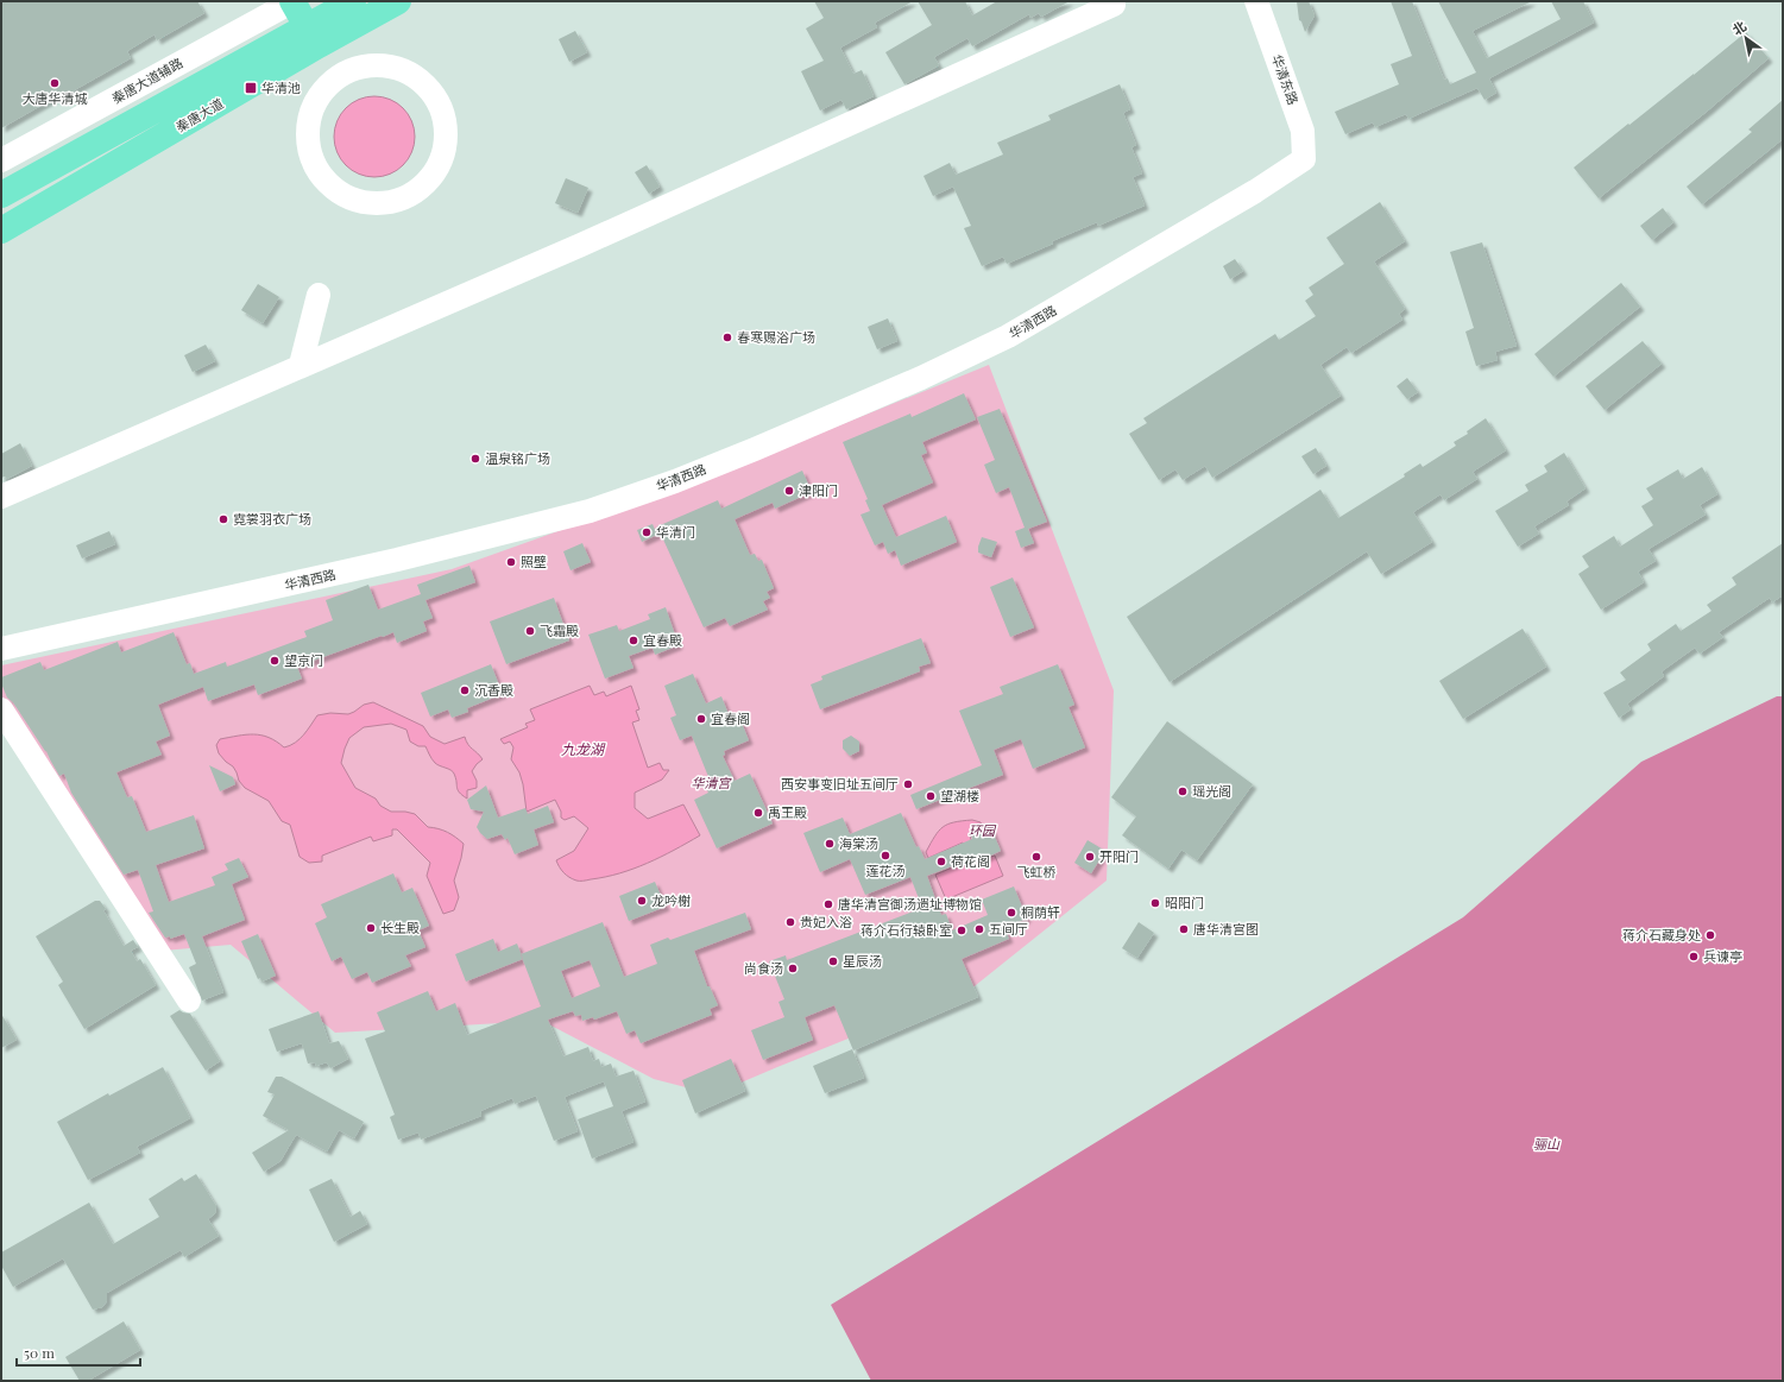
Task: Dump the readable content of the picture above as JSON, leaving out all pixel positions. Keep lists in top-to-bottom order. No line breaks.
{"streets":{"main road":["秦唐大道"],"street":["华清东路","秦唐大道辅路","华清西路"]},"crossings":[["华清东路","华清西路"]],"water":["九龙湖"],"parks":["华清宫","环园","骊山"],"places":{"other":["大唐华清城","春寒赐浴广场","温泉铭广场","津阳门","霓裳羽衣广场","华清门","照壁","飞霜殿","宜春殿","望京门","沉香殿","宜春阁","西安事变旧址五间厅","瑶光阁","望湖楼","禹王殿","海棠汤","莲花汤","飞虹桥","开阳门","荷花阁","龙吟榭","昭阳门","唐华清宫御汤遗址博物馆","桐荫轩","贵妃入浴","长生殿","五间厅","唐华清宫图","蒋介石行辕卧室","蒋介石藏身处","兵谏亭","星辰汤","尚食汤"],"transit":["华清池"]},"scale_bar":"50 m","north":"top left"}
